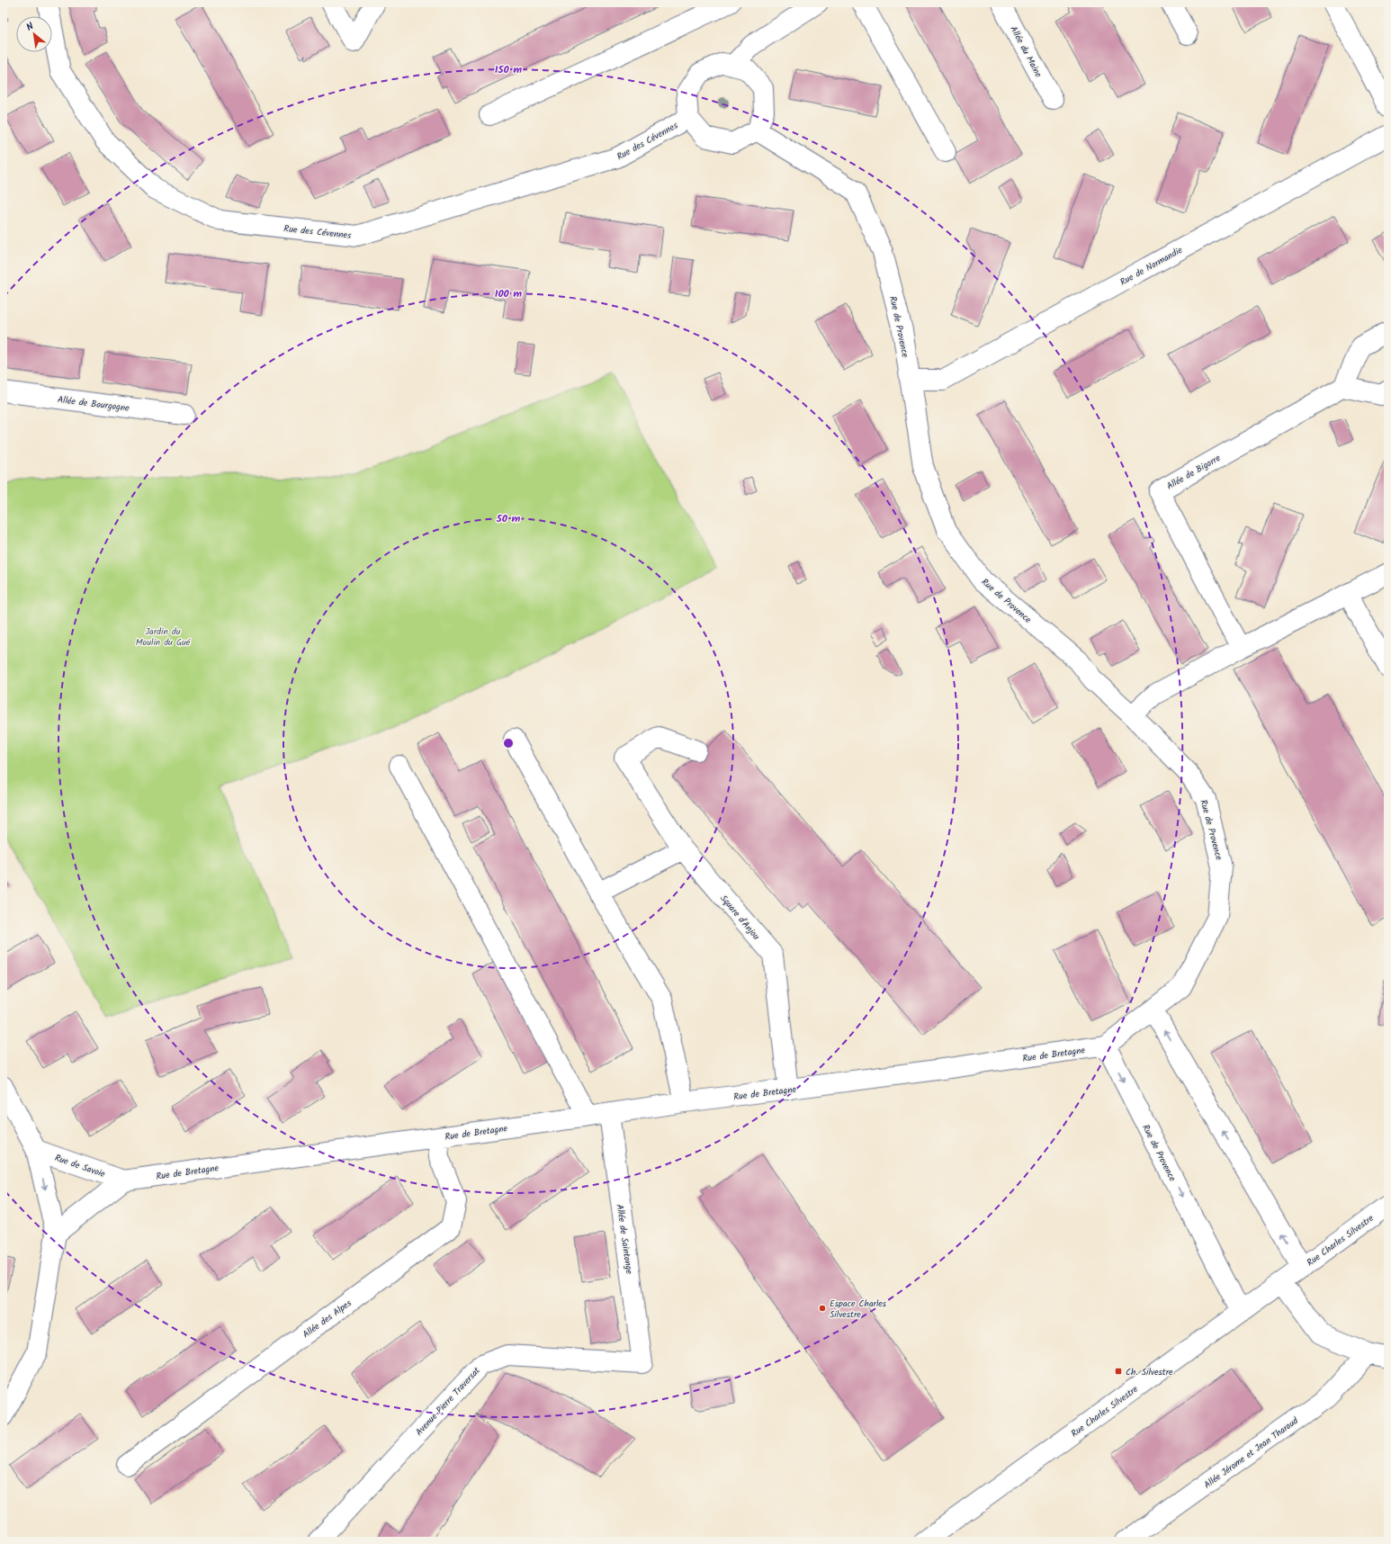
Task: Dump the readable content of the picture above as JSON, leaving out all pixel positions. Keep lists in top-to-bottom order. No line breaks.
{"streets":{"street":["Allée du Maine","Rue des Cévennes","Rue de Normandie","Rue de Provence","Allée de Bourgogne","Allée de Bigorre","Square d'Anjou","Rue de Bretagne","Rue de Savoie","Allée de Saintonge","Rue Charles Silvestre","Allée des Alpes","Avenue Pierre Traversat","Allée Jérome et Jean Tharaud"]},"crossings":[["Rue des Cévennes","Rue de Provence"],["Rue de Normandie","Rue de Provence"],["Rue de Provence","Rue de Bretagne"],["Rue de Provence","Rue Charles Silvestre"],["Square d'Anjou","Rue de Bretagne"],["Rue de Bretagne","Rue de Savoie"],["Rue de Bretagne","Allée de Saintonge"],["Rue de Bretagne","Allée des Alpes"],["Allée de Saintonge","Avenue Pierre Traversat"]],"parks":["Jardin du Moulin du Gué"],"places":{"other":["Espace Charles Silvestre"],"transit":["Ch. Silvestre"]},"north":"top left","rings":["150 m","100 m","50 m"]}
